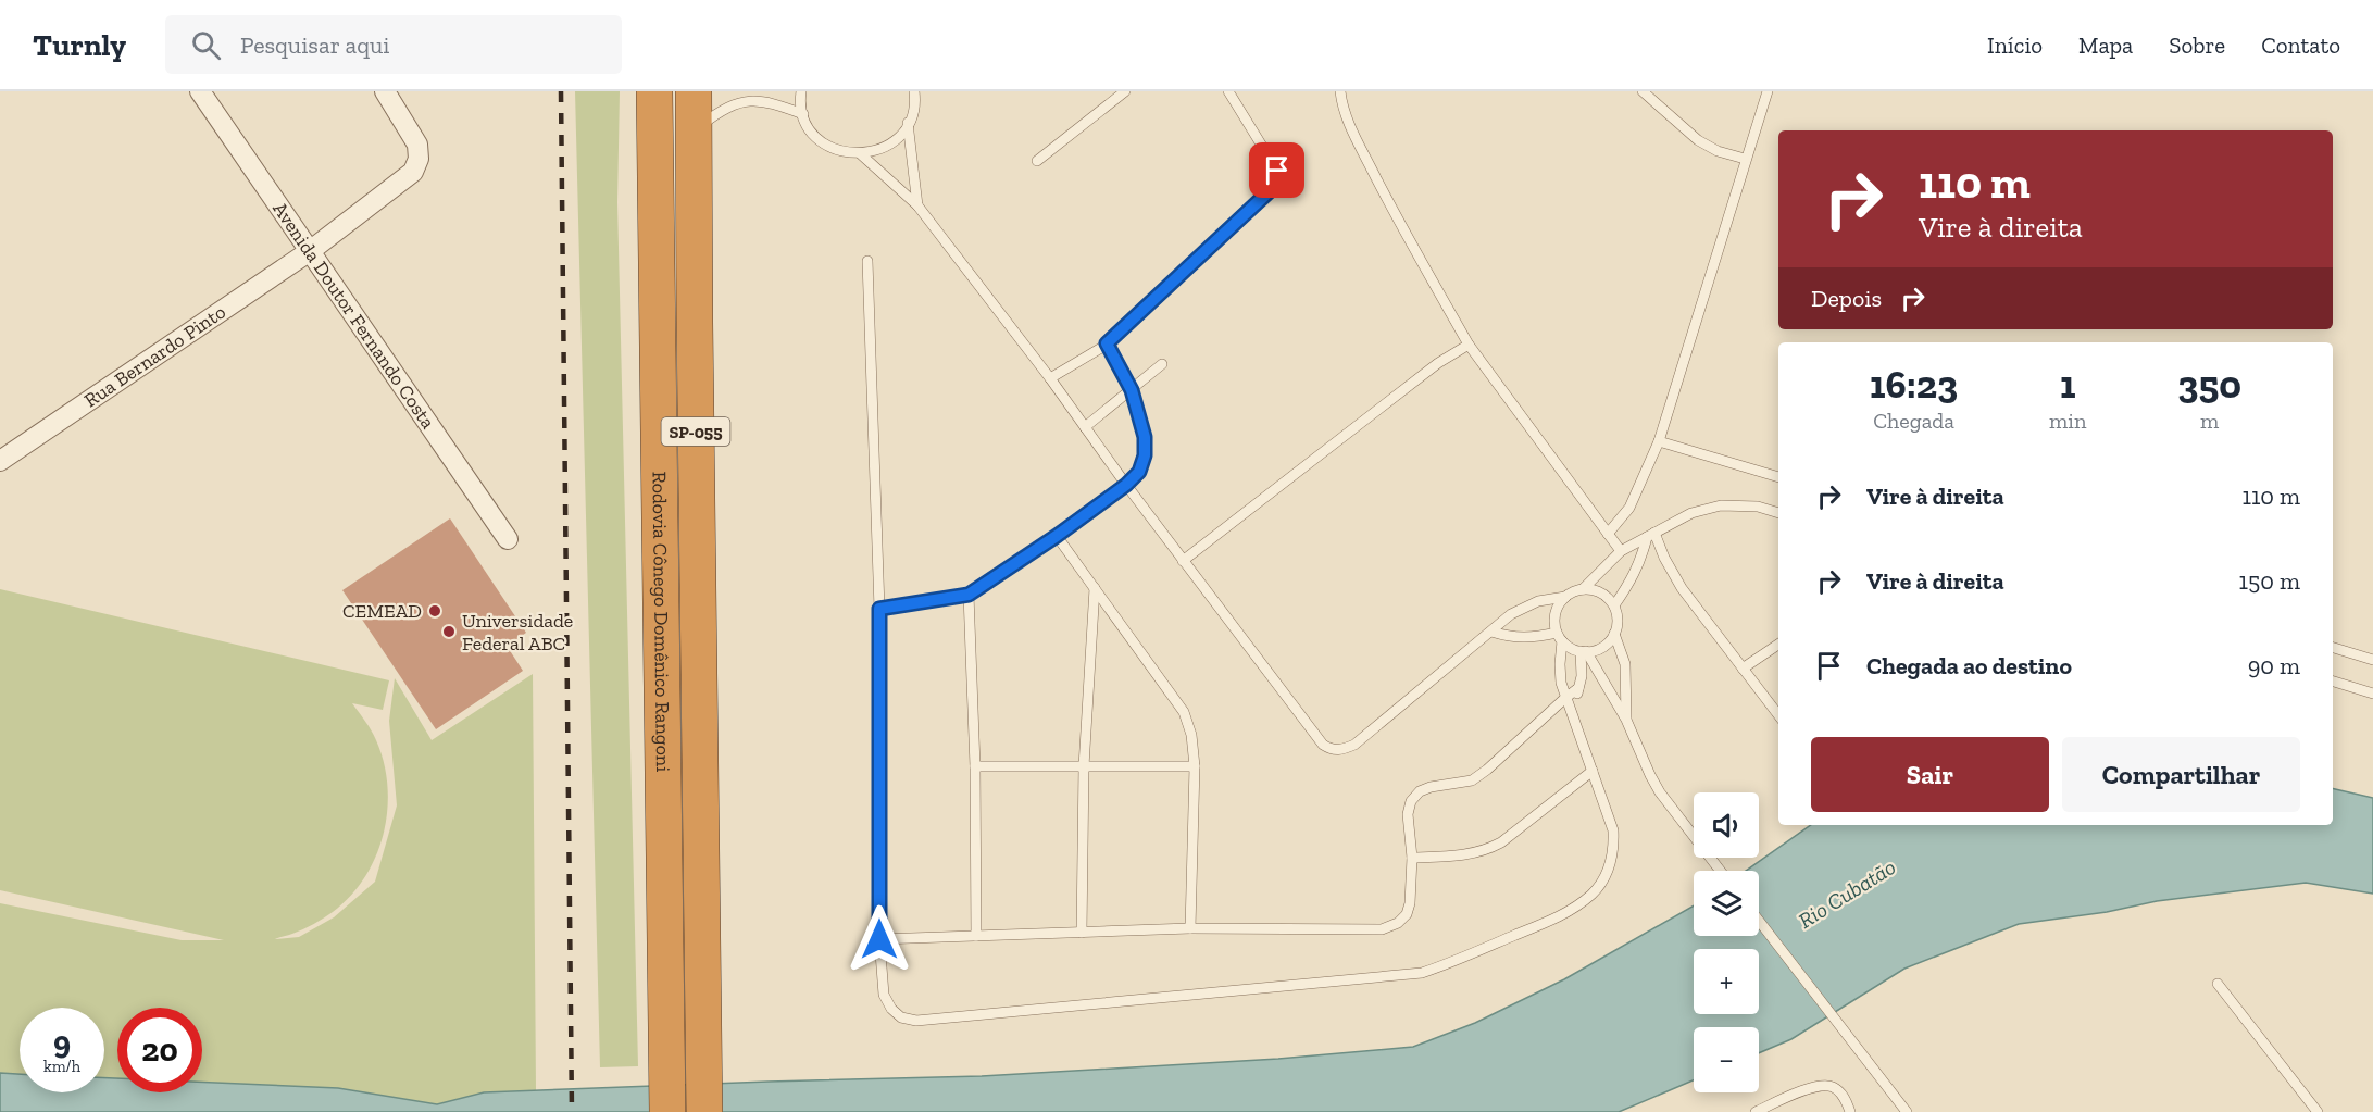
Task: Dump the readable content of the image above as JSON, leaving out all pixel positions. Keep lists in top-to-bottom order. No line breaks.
{"streets":{"highway":["SP-055","Rodovia Cônego Domênico Rangoni"],"street":["Avenida Doutor Fernando Costa","Rua Bernardo Pinto"]},"crossings":[["Avenida Doutor Fernando Costa","Rua Bernardo Pinto"]],"water":["Rio Cubatão"],"places":["CEMEAD","Universidade Federal ABC"],"page":{"header":"Turnly","search":"Pesquisar aqui","nav":["Início","Mapa","Sobre","Contato"],"turn":["110 m","Vire à direita"],"then":"Depois","eta":["16:23","Chegada","1","min","350","m"],"list":[{"name":"Vire à direita","value":"110 m"},{"name":"Vire à direita","value":"150 m"},{"name":"Chegada ao destino","value":"90 m"}],"buttons":["Sair","Compartilhar"],"map_buttons":["+","−"],"speed":"9 km/h","limit":"20"}}
